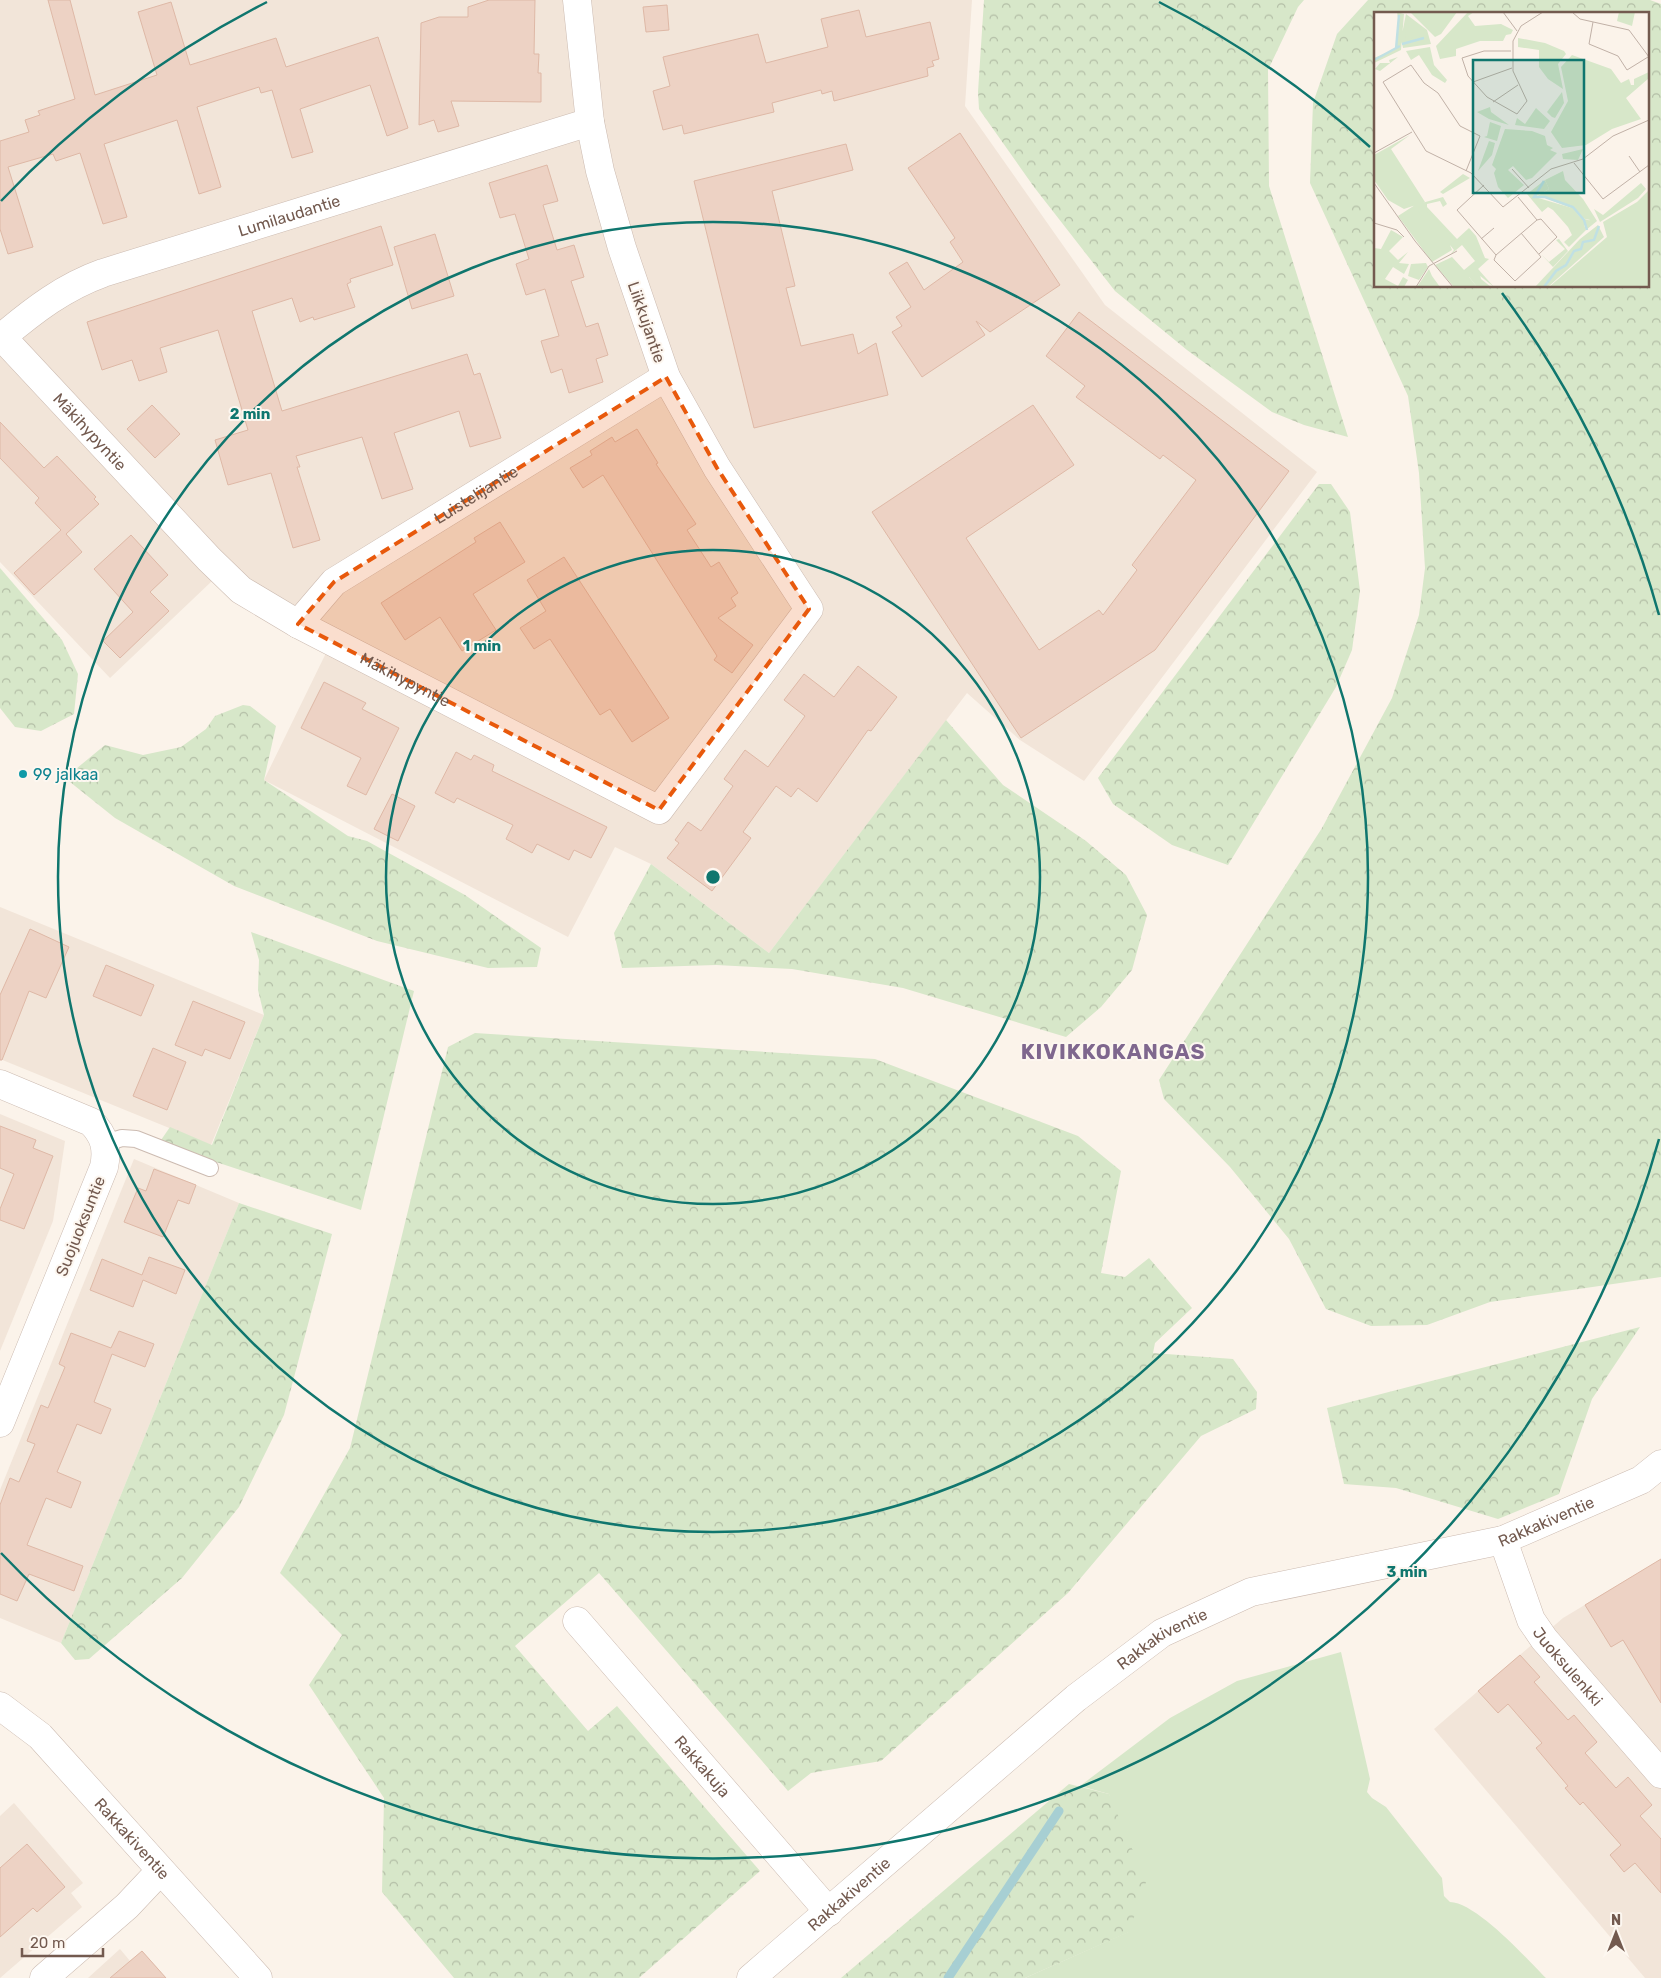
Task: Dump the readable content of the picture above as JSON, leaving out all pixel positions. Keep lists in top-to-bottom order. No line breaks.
{"streets":{"street":["Lumilaudantie","Liikkujantie","Mäkihypyntie","Luistelijantie","Suojuoksuntie","Rakkakiventie","Juoksulenkki","Rakkakuja"]},"crossings":[["Lumilaudantie","Liikkujantie"],["Lumilaudantie","Mäkihypyntie"],["Liikkujantie","Mäkihypyntie"],["Liikkujantie","Luistelijantie"],["Mäkihypyntie","Luistelijantie"],["Rakkakiventie","Juoksulenkki"],["Rakkakiventie","Rakkakuja"]],"districts":["KIVIKKOKANGAS"],"places":["99 jalkaa"],"scale_bar":"20 m","north":"top","rings":["2 min","1 min","3 min"]}
